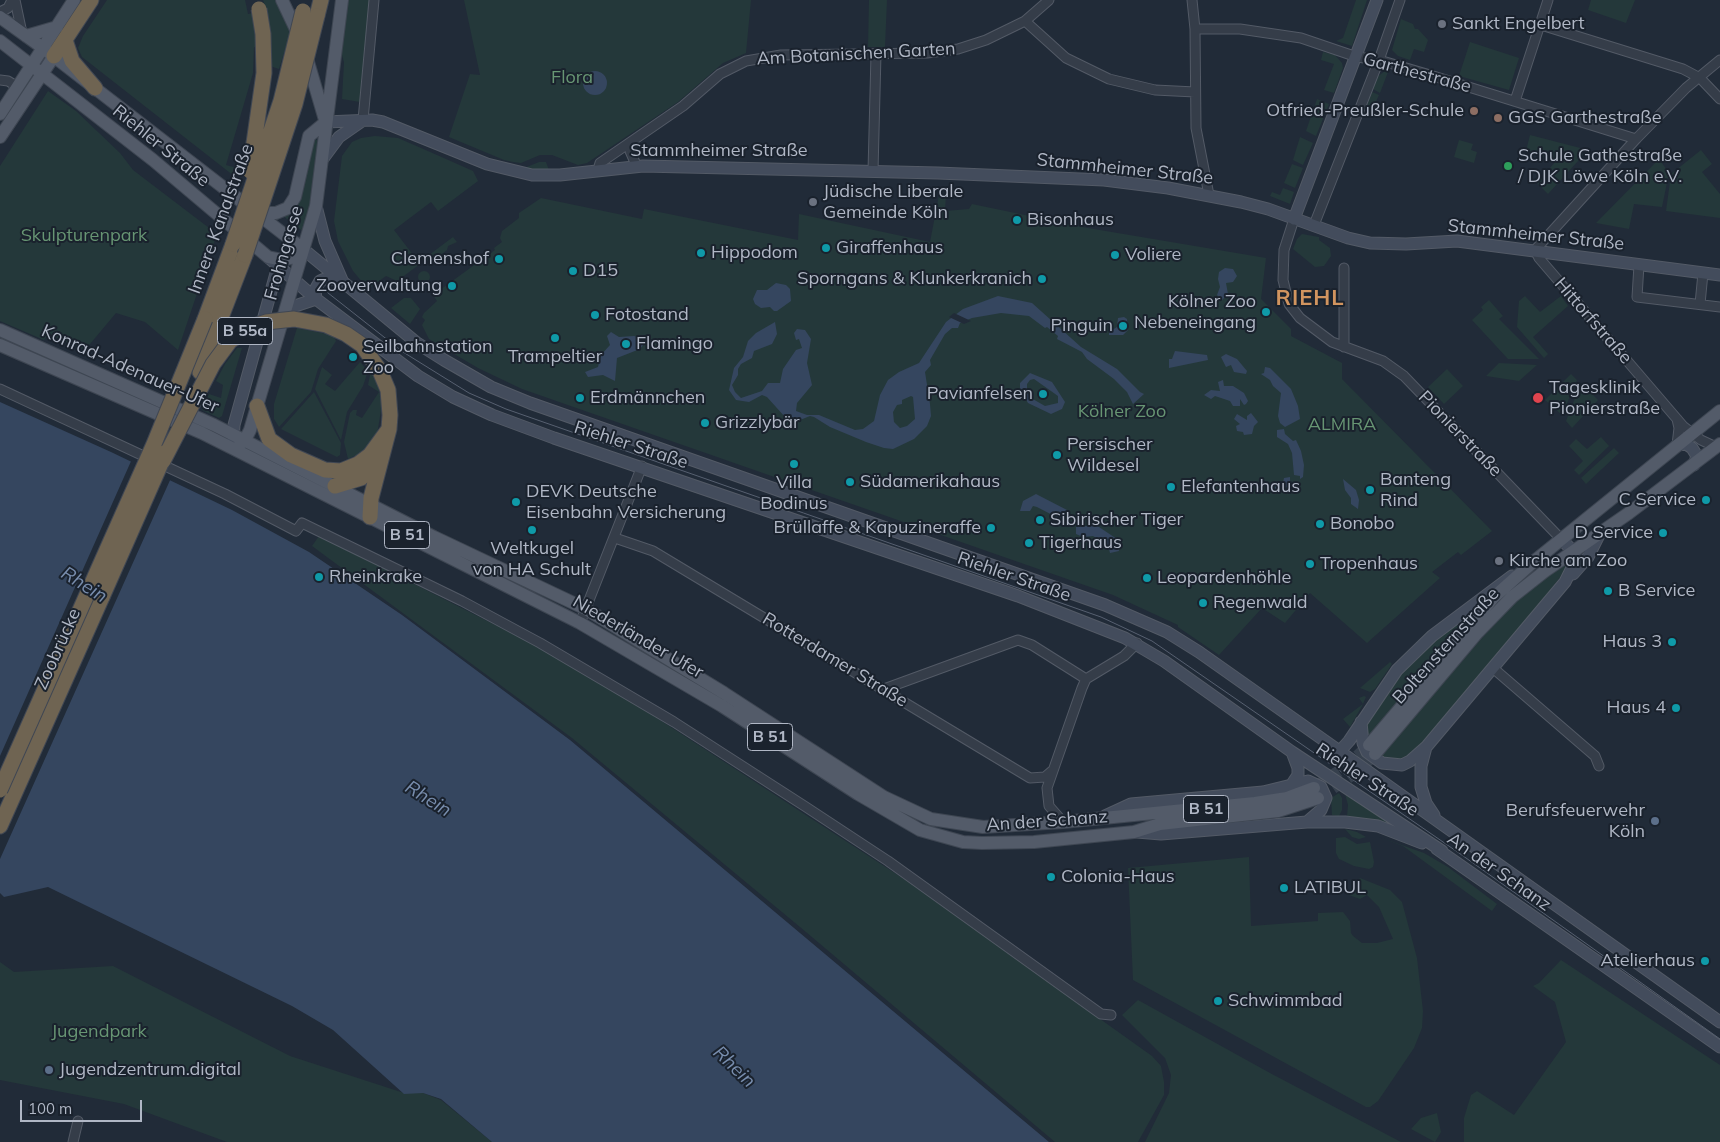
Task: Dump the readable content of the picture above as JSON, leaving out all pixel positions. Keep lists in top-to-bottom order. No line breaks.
{"streets":{"highway":["Innere Kanalstraße","B 55a","Zoobrücke"],"main road":["Riehler Straße","Stammheimer Straße","Frohngasse","Konrad-Adenauer-Ufer","B 51","Niederländer Ufer","Boltensternstraße","An der Schanz"],"street":["Am Botanischen Garten","Garthestraße","Hittorfstraße","Pionierstraße","Rotterdamer Straße"]},"crossings":[["Am Botanischen Garten","Stammheimer Straße"],["Riehler Straße","Frohngasse"],["Riehler Straße","Boltensternstraße"],["Riehler Straße","An der Schanz"],["Stammheimer Straße","Frohngasse"],["Stammheimer Straße","Hittorfstraße"],["Stammheimer Straße","Pionierstraße"],["Innere Kanalstraße","B 55a"],["Innere Kanalstraße","Zoobrücke"],["Frohngasse","Konrad-Adenauer-Ufer"],["Frohngasse","Niederländer Ufer"],["Hittorfstraße","Boltensternstraße"],["B 55a","Zoobrücke"],["Konrad-Adenauer-Ufer","Niederländer Ufer"],["Pionierstraße","Boltensternstraße"],["Niederländer Ufer","An der Schanz"]],"districts":["RIEHL"],"water":["Rhein"],"parks":["Flora","Skulpturenpark","Kölner Zoo","ALMIRA","Jugendpark"],"places":["Sankt Engelbert","Otfried-Preußler-Schule","GGS Garthestraße","Schule Gathestraße / DJK Löwe Köln e.V.","Jüdische Liberale Gemeinde Köln","Bisonhaus","Giraffenhaus","Hippodom","Voliere","Clemenshof","D15","Sporngans & Klunkerkranich","Zooverwaltung","Kölner Zoo Nebeneingang","Fotostand","Pinguin","Trampeltier","Flamingo","Seilbahnstation Zoo","Pavianfelsen","Erdmännchen","Tagesklinik Pionierstraße","Grizzlybär","Persischer Wildesel","Villa Bodinus","Südamerikahaus","Elefantenhaus","Banteng Rind","C Service","DEVK Deutsche Eisenbahn Versicherung","Sibirischer Tiger","Bonobo","Brüllaffe & Kapuzineraffe","Weltkugel von HA Schult","D Service","Tigerhaus","Kirche am Zoo","Tropenhaus","Rheinkrake","Leopardenhöhle","B Service","Regenwald","Haus 3","Haus 4","Berufsfeuerwehr Köln","Colonia-Haus","LATIBUL","Atelierhaus","Schwimmbad","Jugendzentrum.digital"],"scale_bar":"100 m"}
